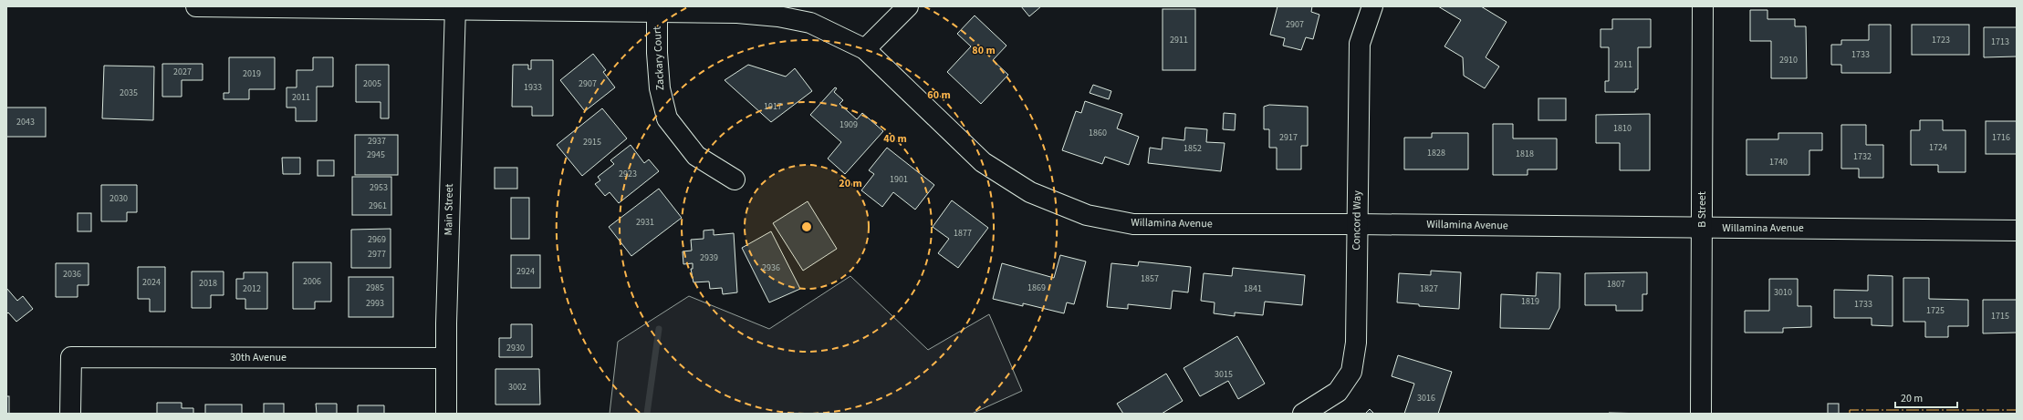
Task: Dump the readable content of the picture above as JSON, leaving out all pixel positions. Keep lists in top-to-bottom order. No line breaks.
{"streets":{"street":["Zackary Court","Main Street","B Street","Concord Way","Willamina Avenue","30th Avenue"]},"crossings":[["Zackary Court","Willamina Avenue"],["Main Street","Willamina Avenue"],["Main Street","30th Avenue"],["B Street","Willamina Avenue"],["Concord Way","Willamina Avenue"]],"house_numbers":["2907","2911","1723","1713","1733","2910","2911","2027","2019","2005","2907","1933","2035","2011","1917","2043","1909","1810","1860","2917","1716","2937","2915","1724","1852","1828","1818","2945","1732","1740","2923","1901","2953","2030","2961","2931","1877","2969","2977","2939","2936","2924","2036","1857","2006","2024","2018","1807","2985","1869","2012","1841","1827","3010","1819","2993","1733","1725","1715","2930","3015","3002","3016"],"scale_bar":"20 m","rings":["80 m","60 m","40 m","20 m"]}
